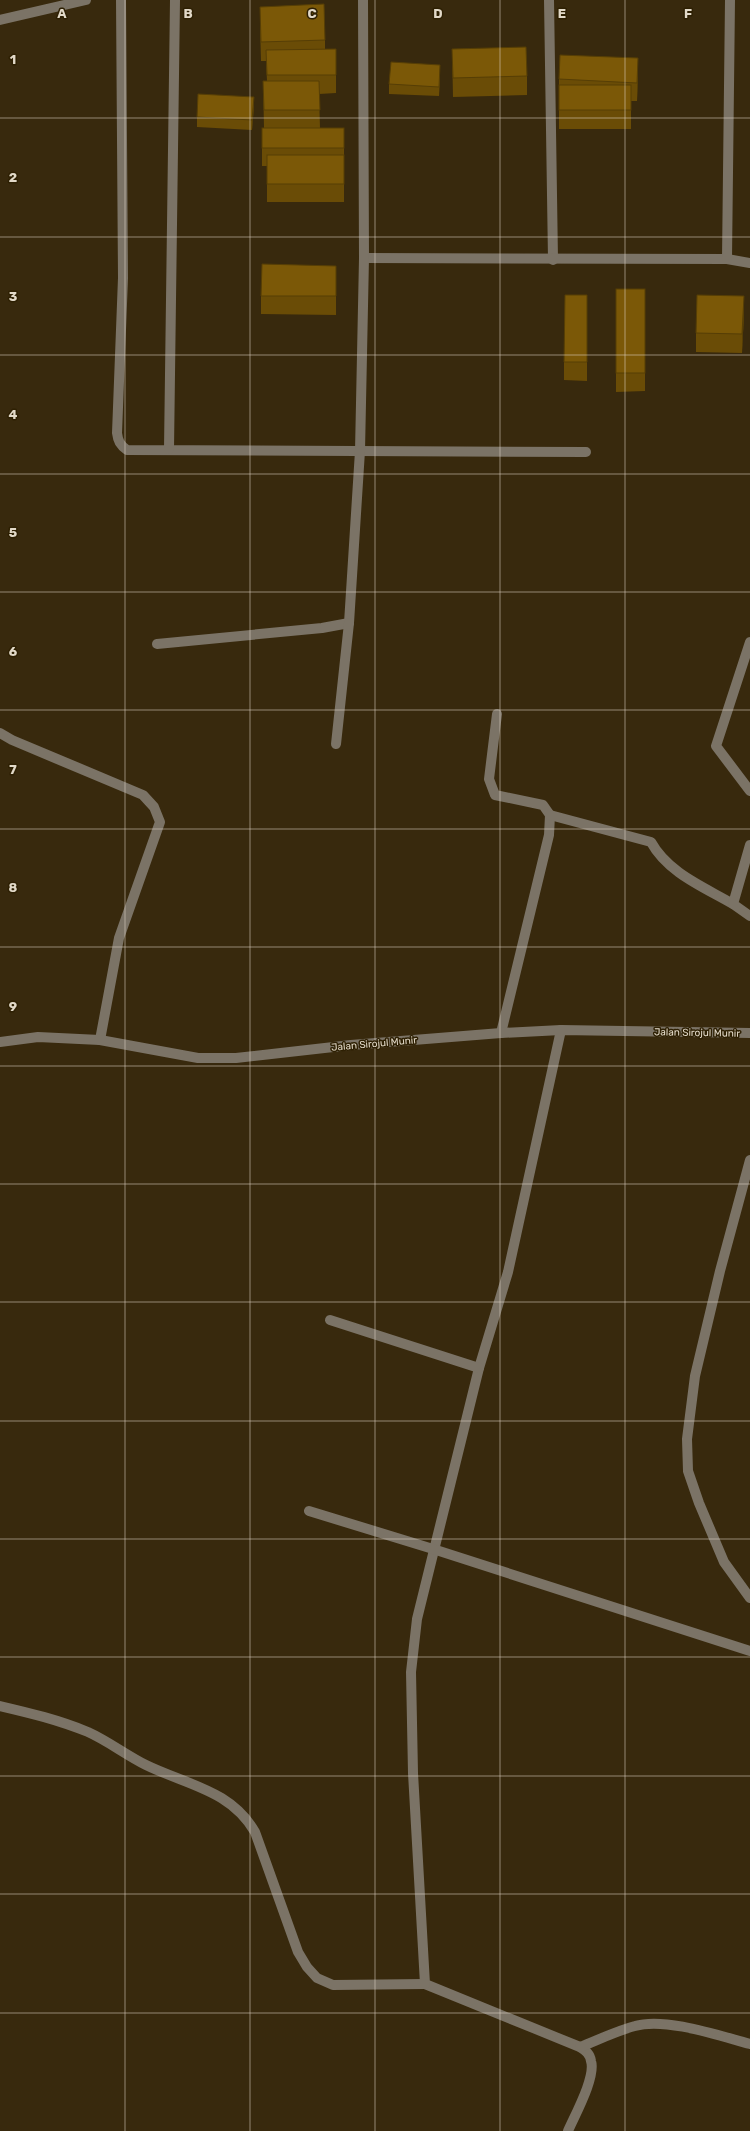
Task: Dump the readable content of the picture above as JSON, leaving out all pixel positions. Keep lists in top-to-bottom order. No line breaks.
{"streets":{"street":["Jalan Sirojul Munir"]},"grid":{"columns":["A","B","C","D","E","F"],"rows":["1","2","3","4","5","6","7","8","9"]}}
